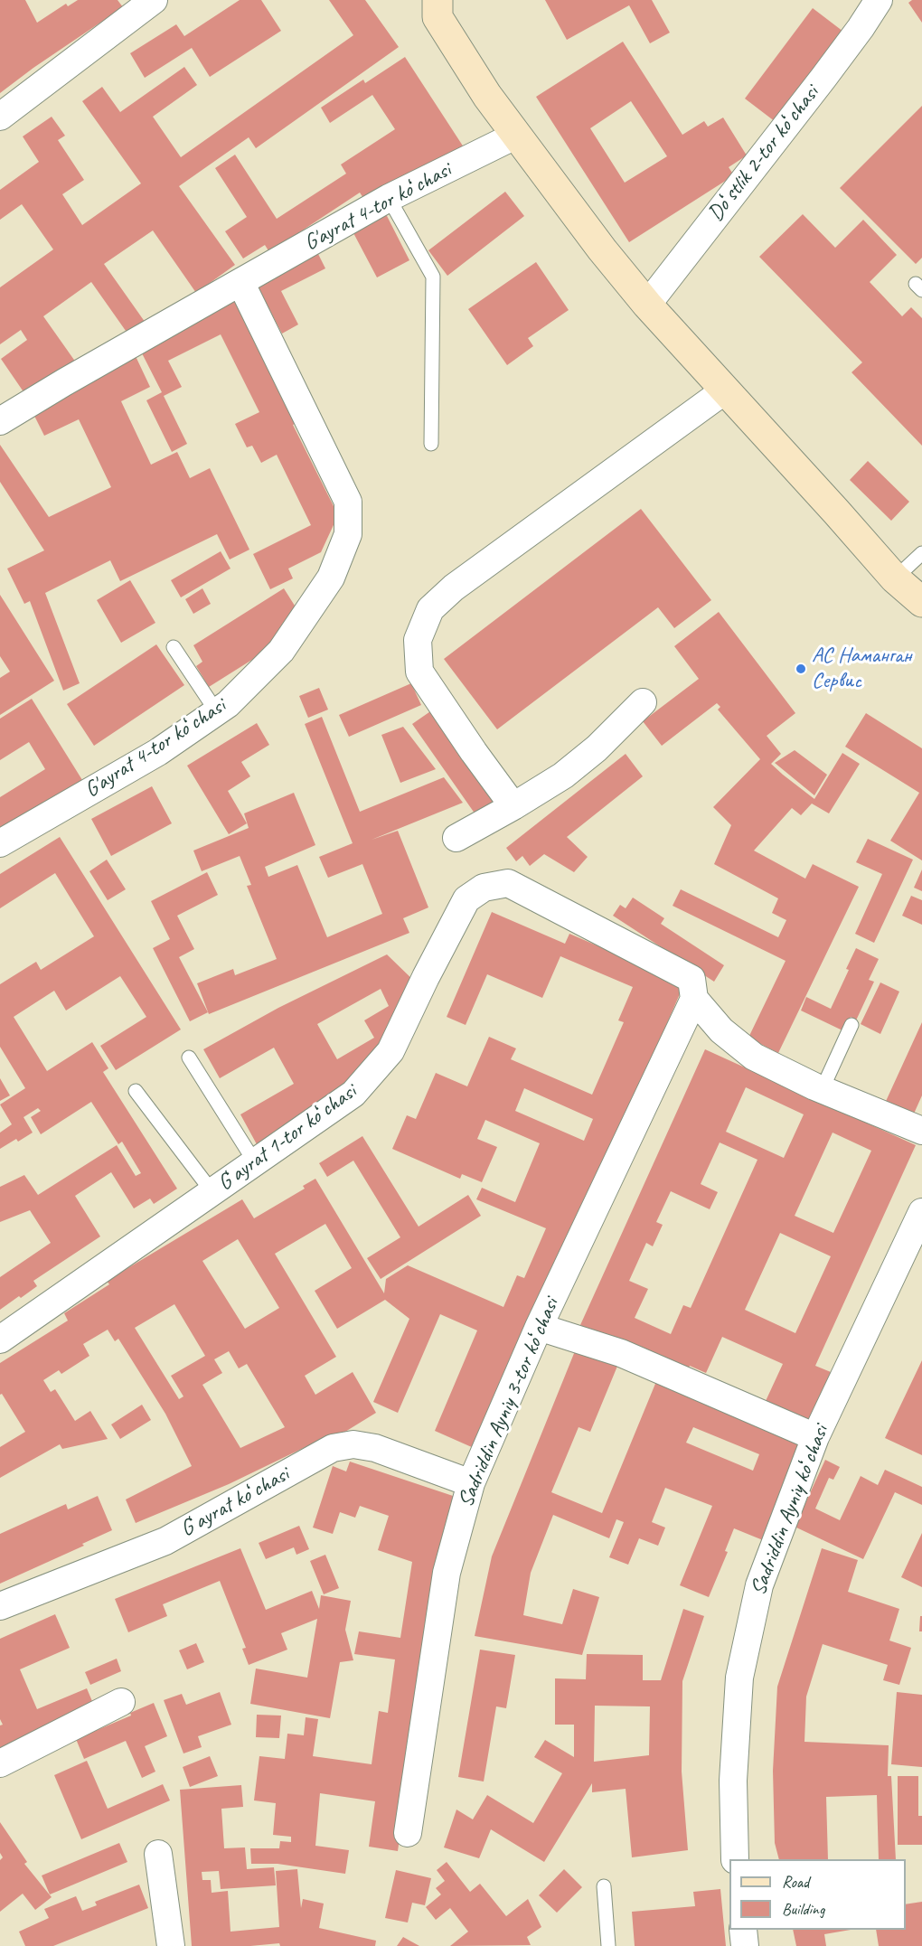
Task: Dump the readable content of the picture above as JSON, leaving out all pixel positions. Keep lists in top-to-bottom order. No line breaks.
{"streets":{"street":["Doʻstlik 2-tor koʻchasi","G'ayrat 4-tor koʻchasi","Gʻayrat 1-tor koʻchasi","Sadriddin Ayniy 3-tor koʻchasi","Gʻayrat koʻchasi","Sadriddin Ayniy koʻchasi"]},"crossings":[["Gʻayrat 1-tor koʻchasi","Sadriddin Ayniy 3-tor koʻchasi"],["Sadriddin Ayniy 3-tor koʻchasi","Gʻayrat koʻchasi"]],"places":["АС Наманган Сервис"],"legend":["Road","Building"]}
